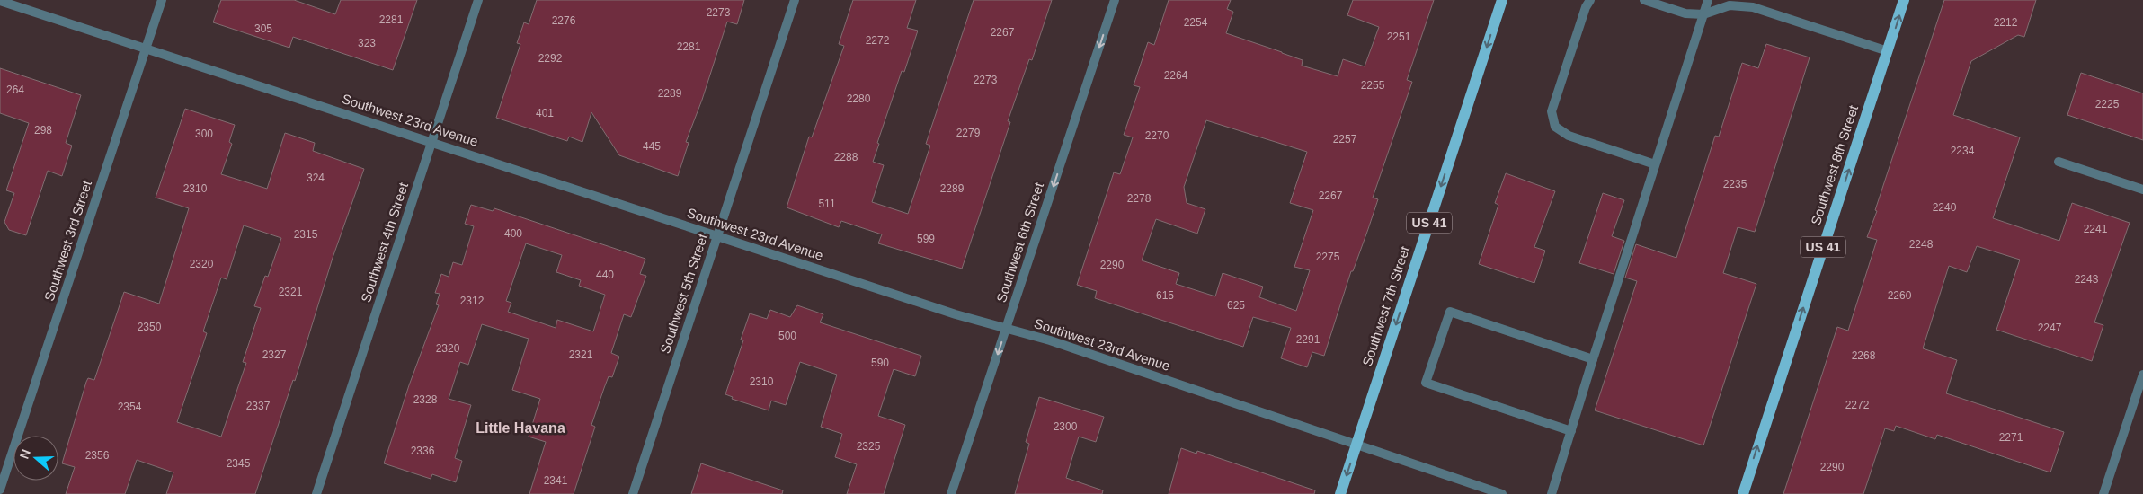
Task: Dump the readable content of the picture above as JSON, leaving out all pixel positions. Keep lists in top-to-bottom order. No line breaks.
{"streets":{"main road":["Southwest 8th Street","US 41","Southwest 7th Street"],"street":["Southwest 23rd Avenue","Southwest 3rd Street","Southwest 4th Street","Southwest 6th Street","Southwest 5th Street"]},"crossings":[["Southwest 23rd Avenue","Southwest 3rd Street"],["Southwest 23rd Avenue","Southwest 4th Street"],["Southwest 23rd Avenue","Southwest 6th Street"],["Southwest 23rd Avenue","Southwest 5th Street"],["Southwest 23rd Avenue","Southwest 7th Street"]],"one_way":["Southwest 8th Street","Southwest 6th Street","Southwest 7th Street"],"districts":["Little Havana"],"house_numbers":["2273","2281","2276","2254","2212","305","2267","2251","2272","323","2281","2292","2264","2273","2255","264","2289","2280","2225","401","298","2279","300","2270","2257","445","2234","2288","324","2235","2310","2289","2267","2278","511","2240","2241","400","2315","599","2248","2275","2320","2290","440","2243","2321","615","2260","2312","625","2350","2247","500","2291","2320","2327","2321","2268","590","2310","2328","2272","2337","2354","2300","2271","2325","2336","2356","2345","2290","2341"],"north":"left"}
